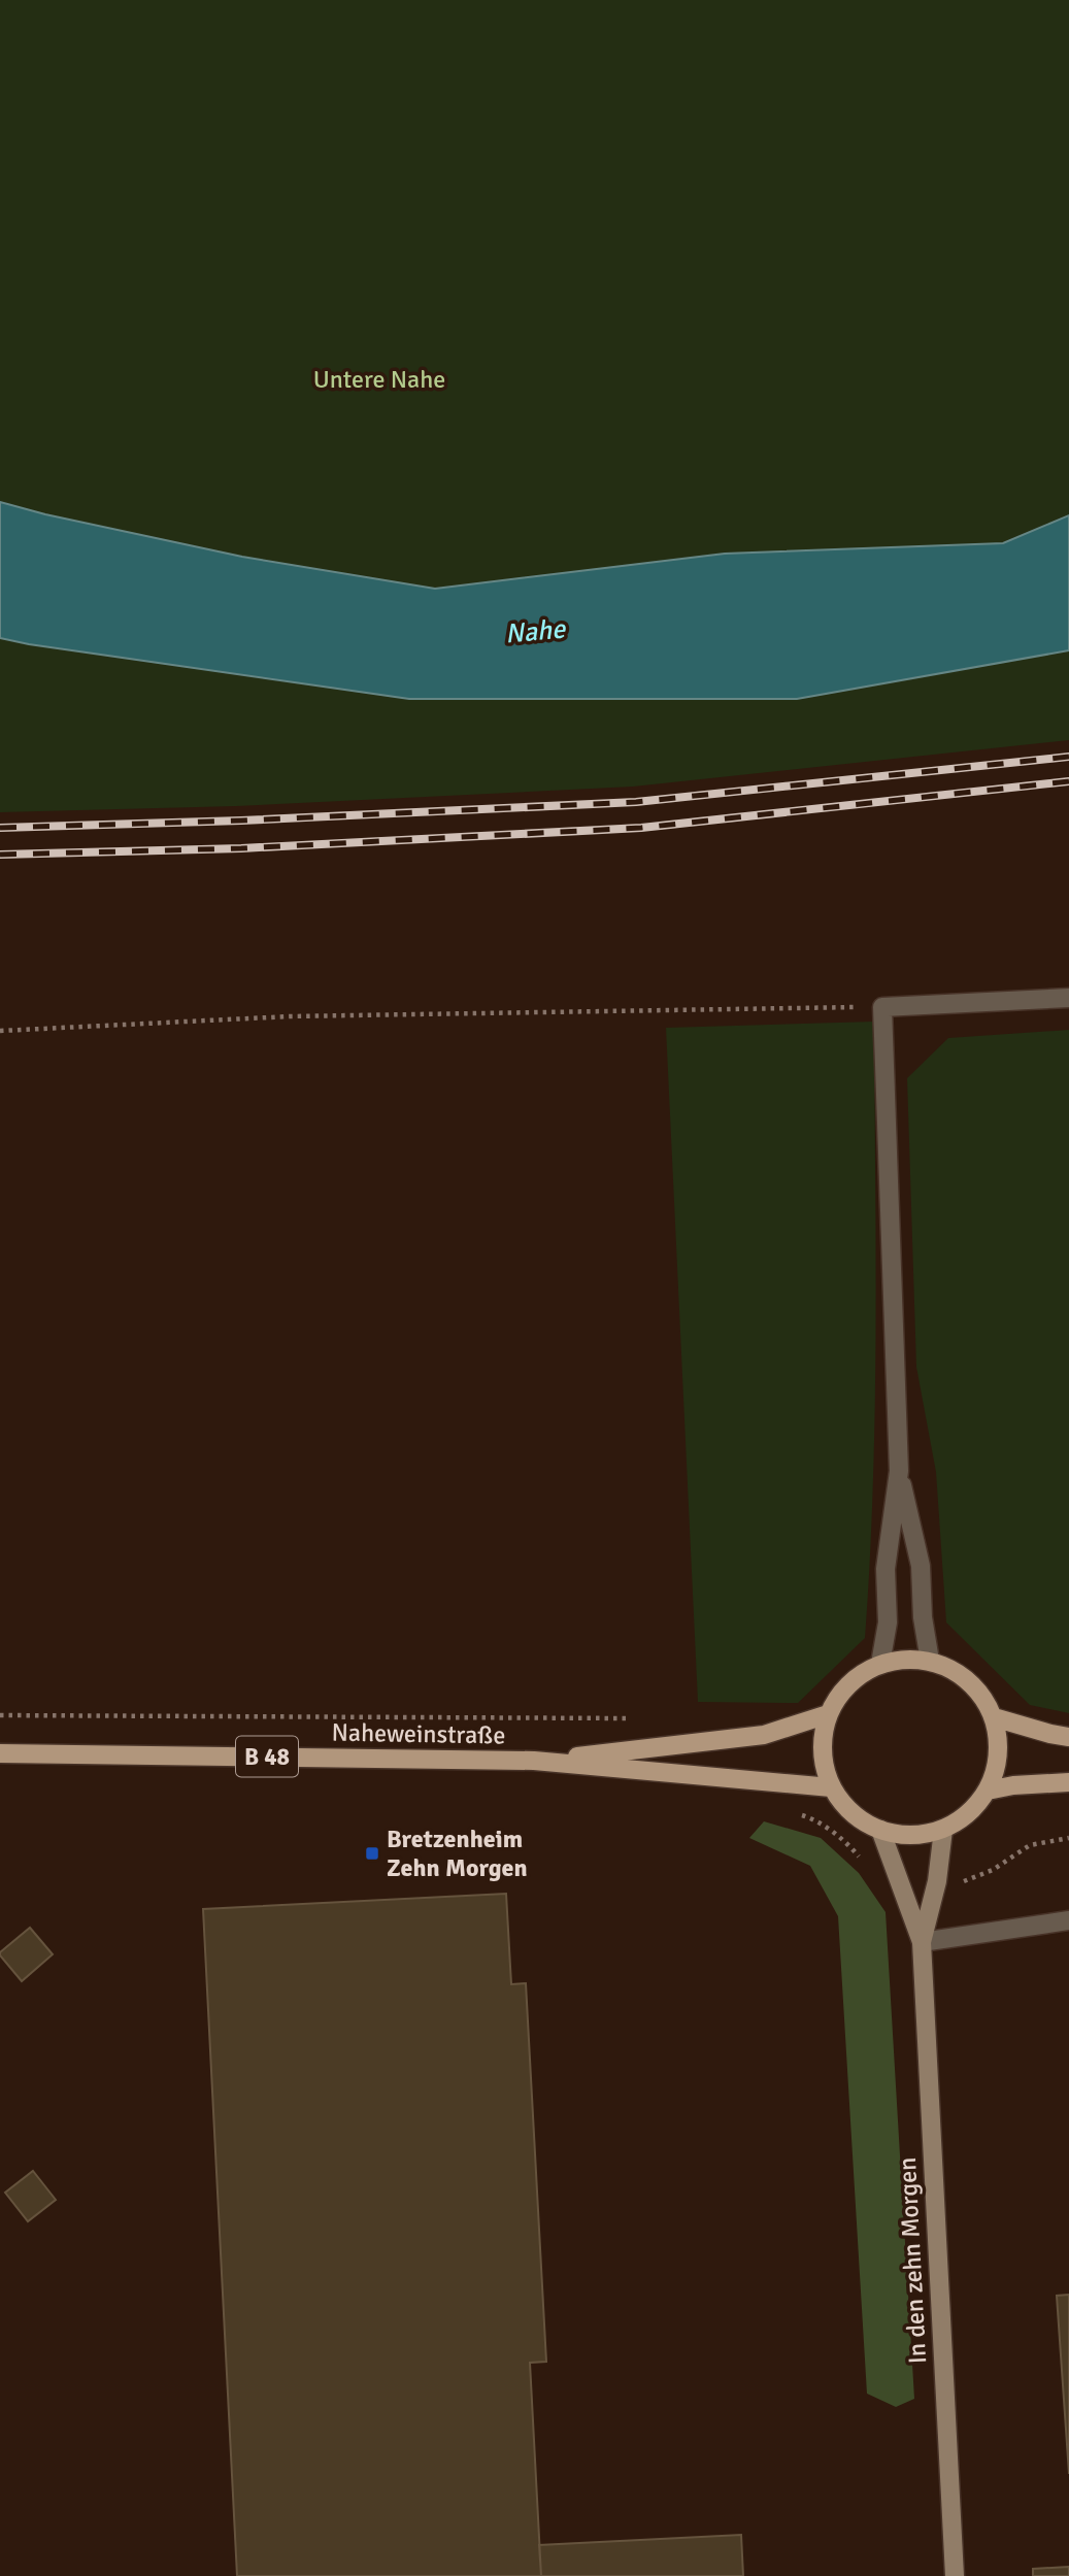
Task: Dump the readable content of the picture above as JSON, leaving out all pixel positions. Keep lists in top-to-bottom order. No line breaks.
{"streets":{"main road":["Naheweinstraße","B 48"],"street":["In den zehn Morgen"]},"crossings":[["Naheweinstraße","In den zehn Morgen"]],"water":["Nahe"],"parks":["Untere Nahe"],"places":{"transit":["Bretzenheim Zehn Morgen"]}}
